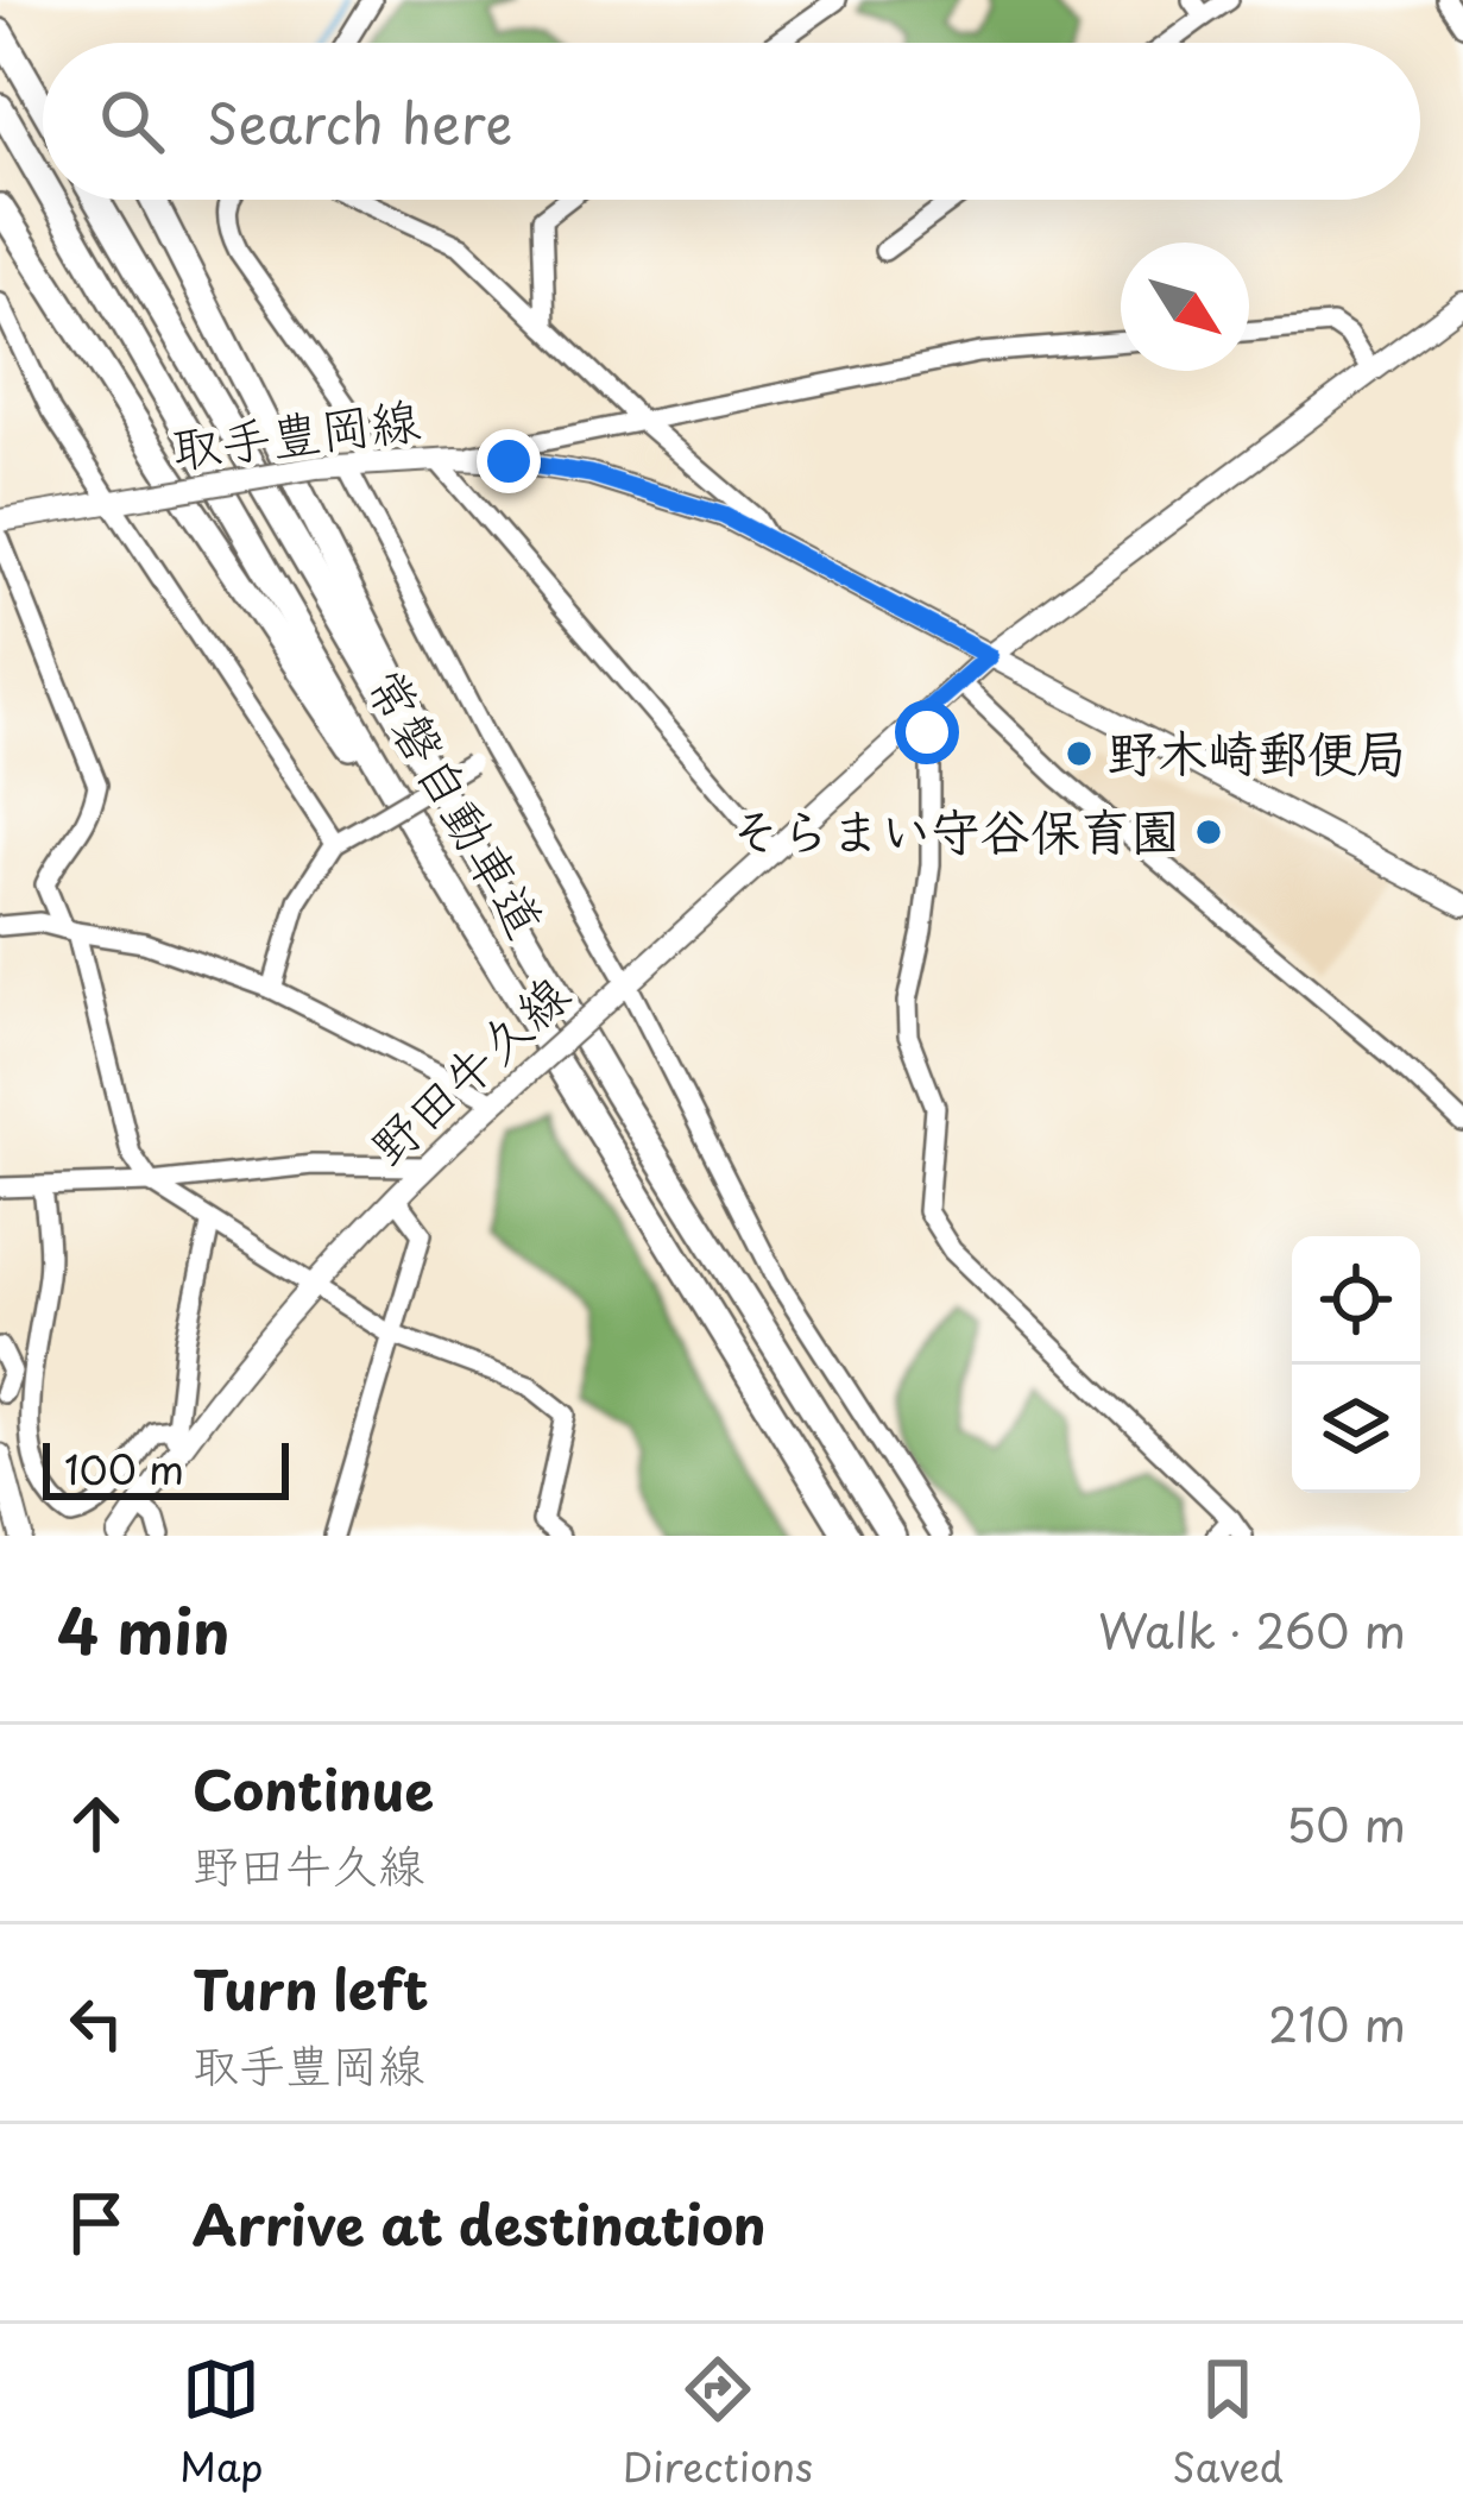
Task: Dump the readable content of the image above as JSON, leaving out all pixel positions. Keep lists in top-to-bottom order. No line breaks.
{"streets":{"highway":["常磐自動車道"],"main road":["取手豊岡線","野田牛久線"]},"crossings":[["取手豊岡線","野田牛久線"]],"places":["野木崎郵便局","そらまい守谷保育園"],"scale_bar":"100 m","north":"bottom right","page":{"search":"Search here","scale":"100 m","heading":["4 min","Walk · 260 m"],"list":[["Continue","野田牛久線","50 m"],["Turn left","取手豊岡線","210 m"],"Arrive at destination"],"nav":["Map","Directions","Saved"]}}
